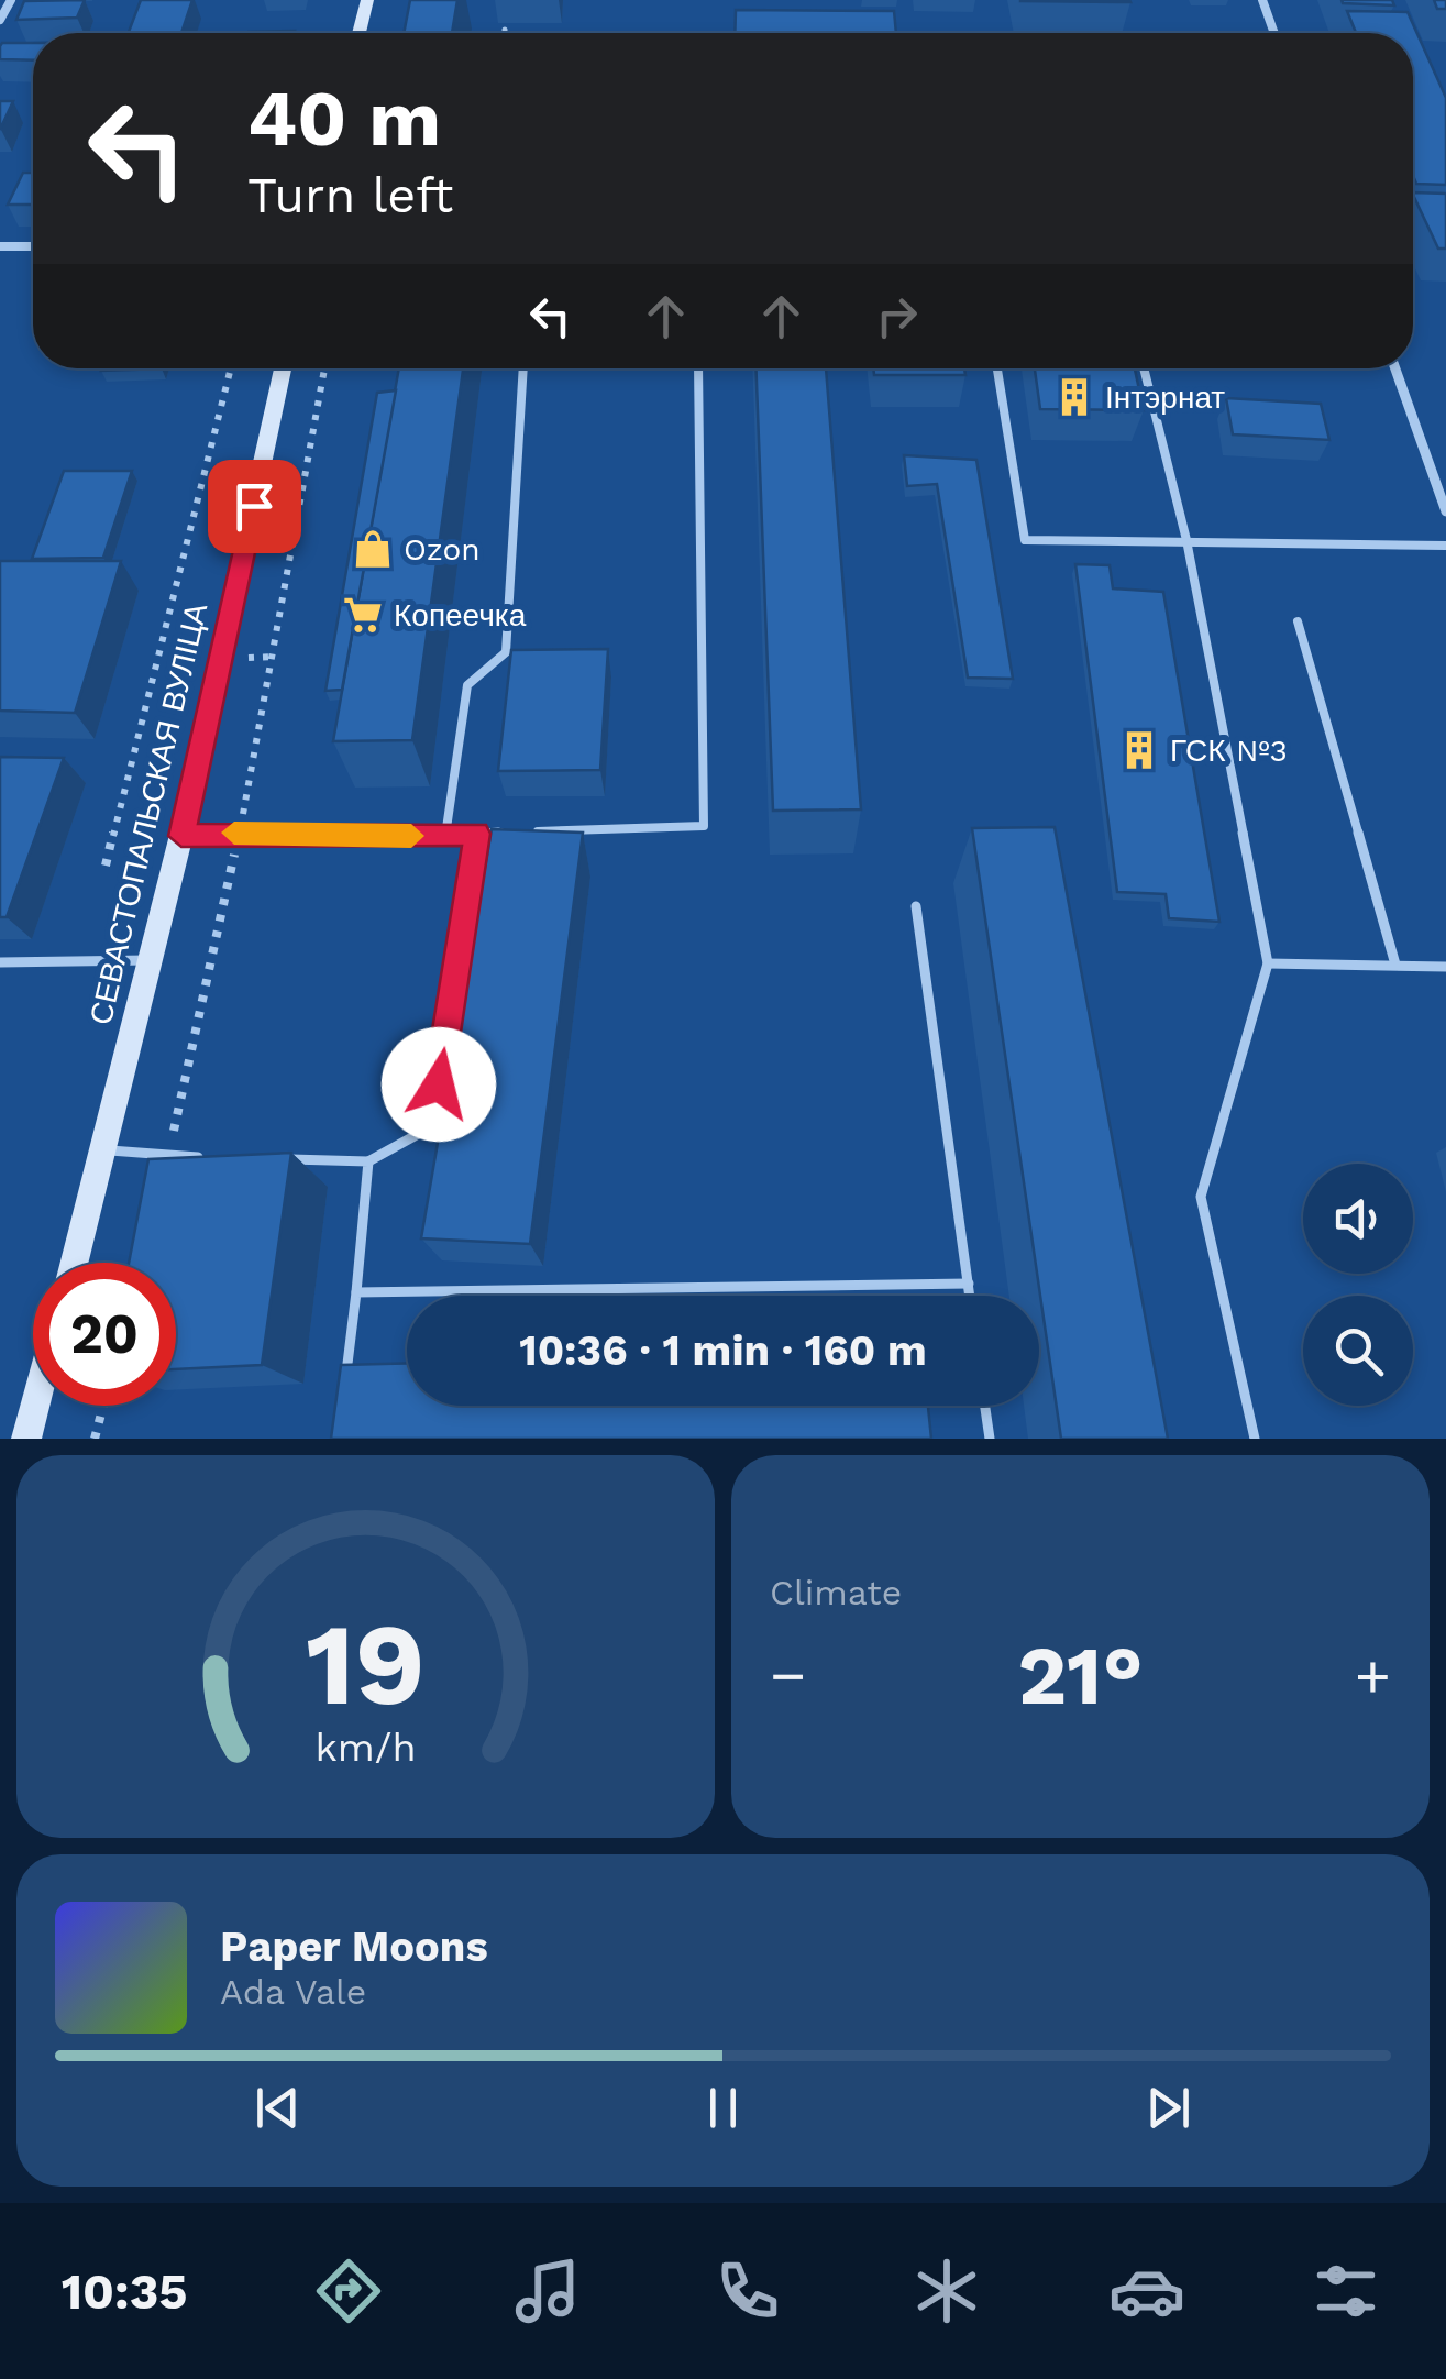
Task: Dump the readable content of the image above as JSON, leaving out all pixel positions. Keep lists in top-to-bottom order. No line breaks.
{"streets":{"street":["СЕВАСТОПАЛЬСКАЯ ВУЛІЦА"]},"places":{"building":["Інтэрнат","ГСК №3"],"shop":["Ozon"],"supermarket":["Копеечка"]},"page":{"turn":["40 m","Turn left"],"limit":"20","trip":"10:36 · 1 min · 160 m","tile":"Climate","heat":["−","21°","+"],"song":["Paper Moons","Ada Vale"],"tabs":"10:35","gauge":["19","km/h"]}}
